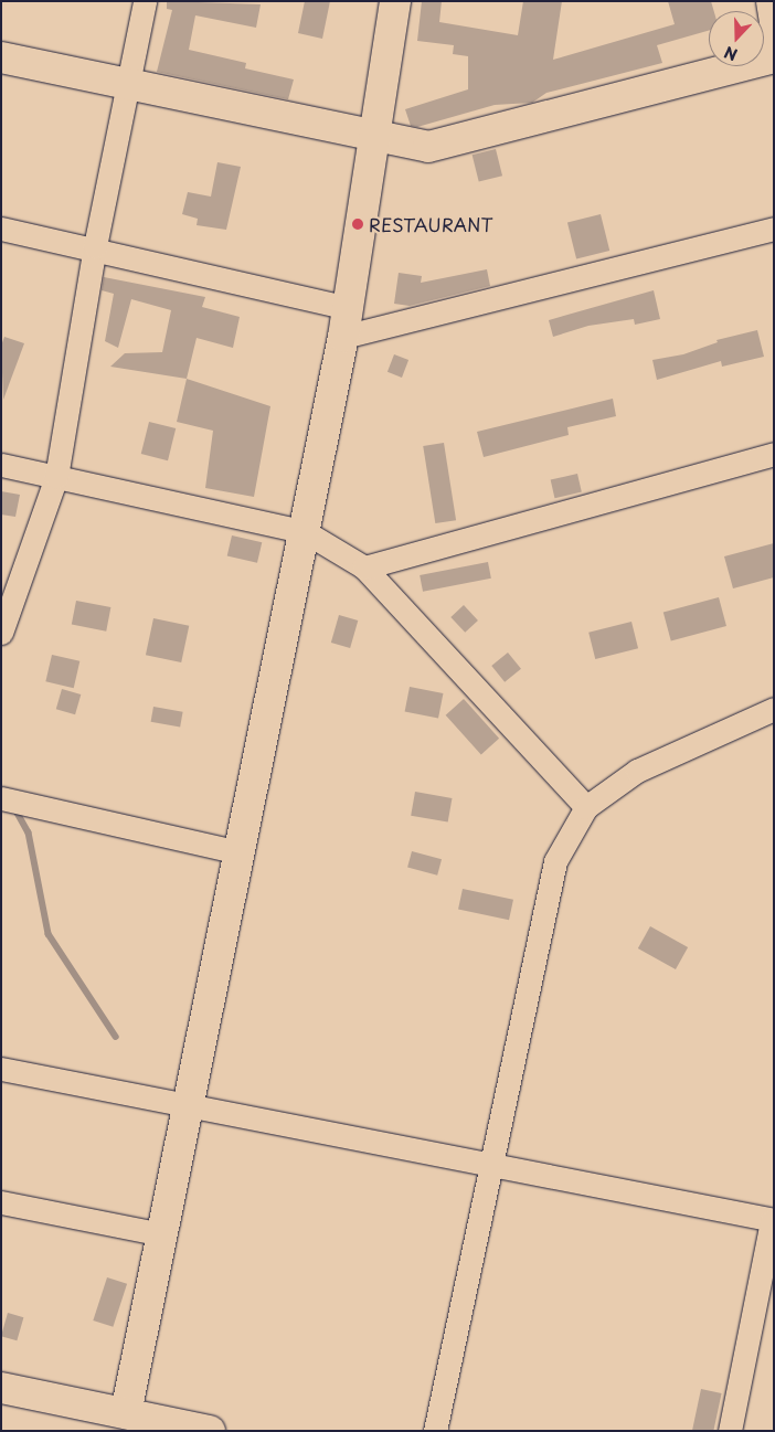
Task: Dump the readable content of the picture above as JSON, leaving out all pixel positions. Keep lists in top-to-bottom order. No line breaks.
{"places":["RESTAURANT"],"north":"bottom"}
